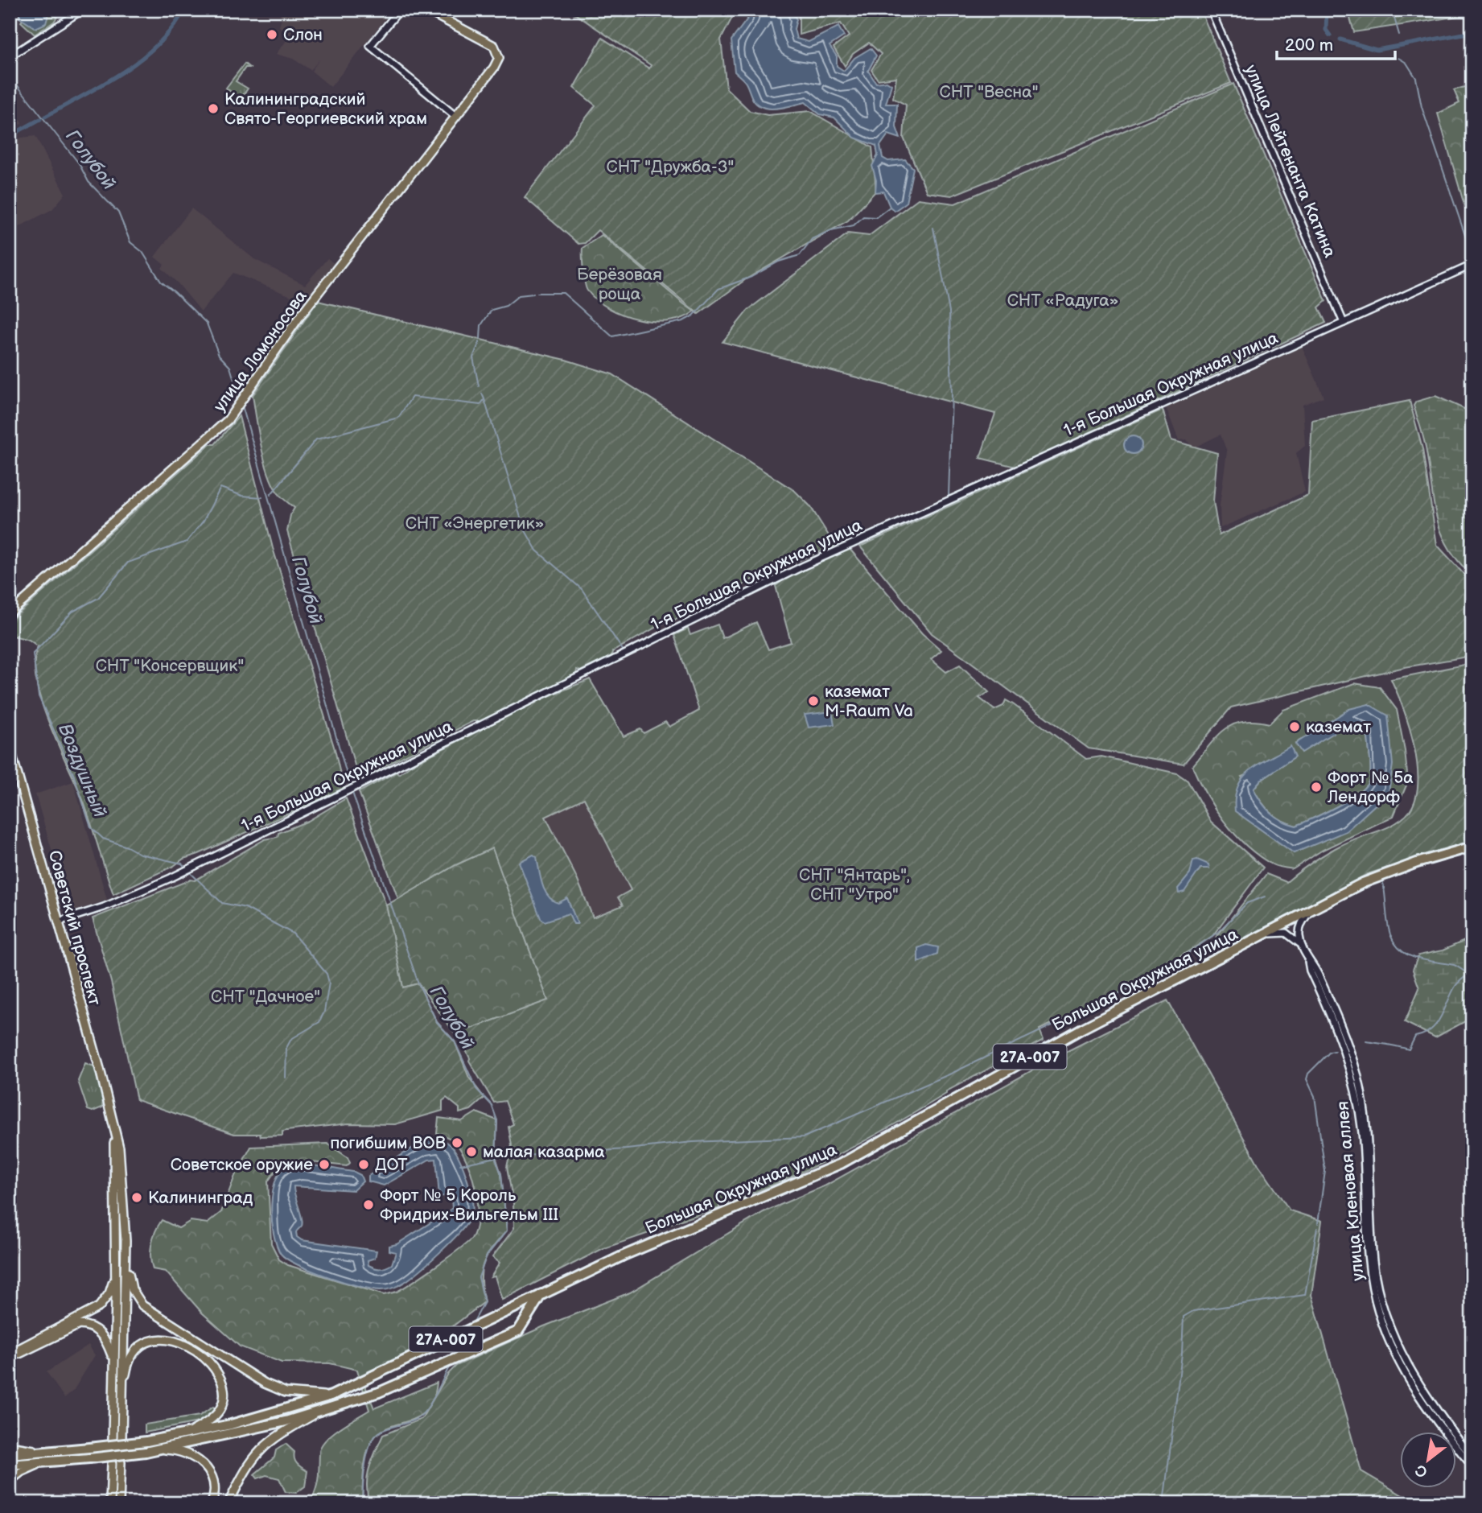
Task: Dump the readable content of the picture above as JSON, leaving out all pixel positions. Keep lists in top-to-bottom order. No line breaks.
{"streets":{"highway":["Большая Окружная улица","27А-007"],"main road":["улица Ломоносова","Советский проспект"],"street":["улица Лейтенанта Катина","1-я Большая Окружная улица","улица Кленовая аллея"]},"crossings":[["улица Лейтенанта Катина","1-я Большая Окружная улица"],["1-я Большая Окружная улица","Советский проспект"],["Большая Окружная улица","27А-007"]],"water":["Голубой","Воздушный"],"parks":["СНТ \"Весна\"","СНТ \"Дружба-3\"","Берёзовая роща","СНТ «Радуга»","СНТ «Энергетик»","СНТ \"Консервщик\"","СНТ \"Янтарь\", СНТ \"Утро\"","СНТ \"Дачное\""],"places":["Слон","Калининградский Свято-Георгиевский храм","каземат M-Raum Va","каземат","Форт № 5а Лендорф","погибшим ВОВ","малая казарма","Советское оружие","ДОТ","Калининград","Форт № 5 Король Фридрих-Вильгельм III"],"scale_bar":"200 m","north":"bottom left"}
